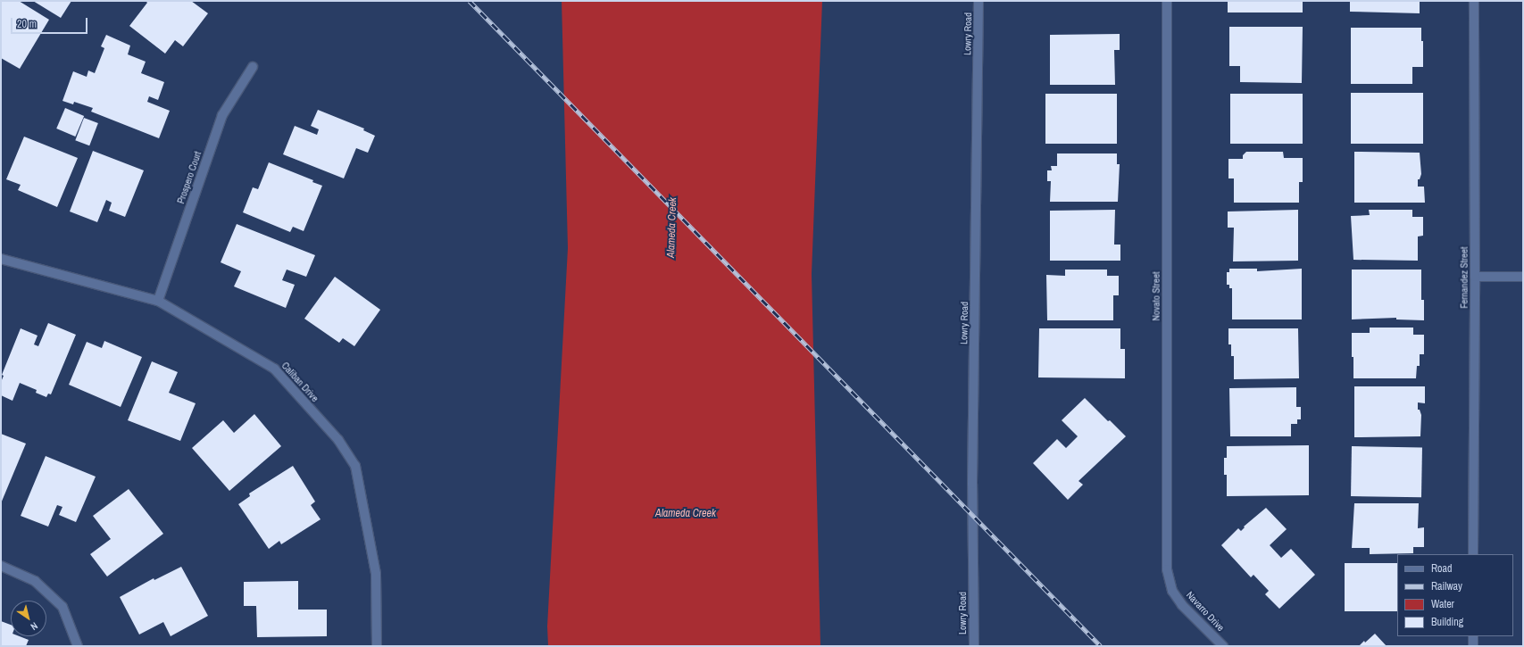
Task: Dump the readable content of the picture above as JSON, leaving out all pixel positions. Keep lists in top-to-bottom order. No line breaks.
{"streets":{"street":["Lowry Road","Prospero Court","Fernandez Street","Novato Street","Caliban Drive","Navarro Drive"]},"crossings":[["Prospero Court","Caliban Drive"],["Novato Street","Navarro Drive"]],"water":["Alameda Creek"],"legend":["Road","Railway","Water","Building"],"scale_bar":"20 m","north":"bottom right"}
